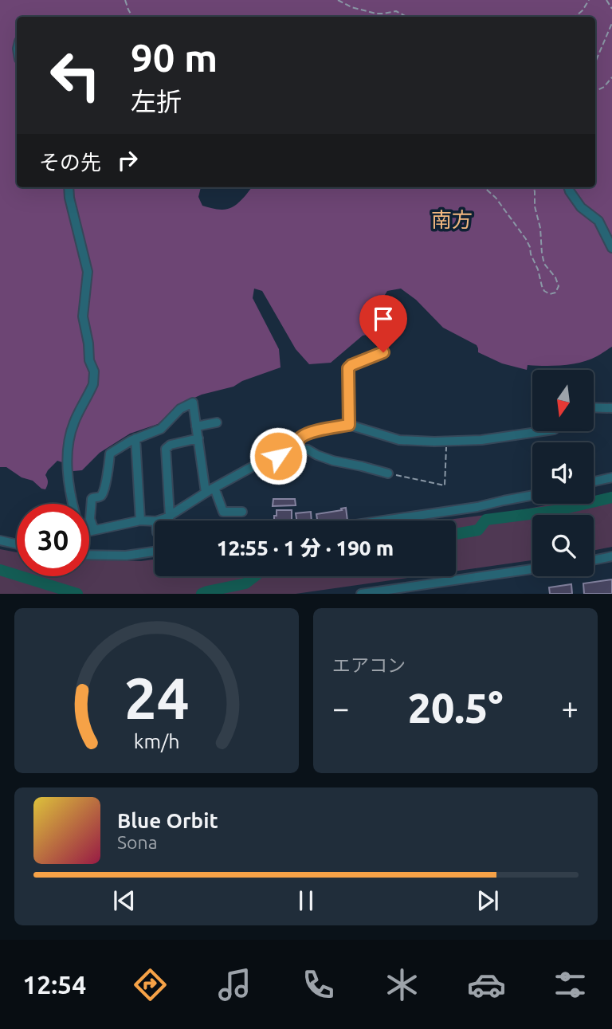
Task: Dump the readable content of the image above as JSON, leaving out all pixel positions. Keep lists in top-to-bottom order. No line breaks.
{"districts":["南方"],"north":"bottom","page":{"turn":["90 m","左折"],"then":"その先","limit":"30","trip":"12:55 · 1 分 · 190 m","tile":"エアコン","heat":["−","20.5°","+"],"song":["Blue Orbit","Sona"],"tabs":"12:54","gauge":["24","km/h"]}}
